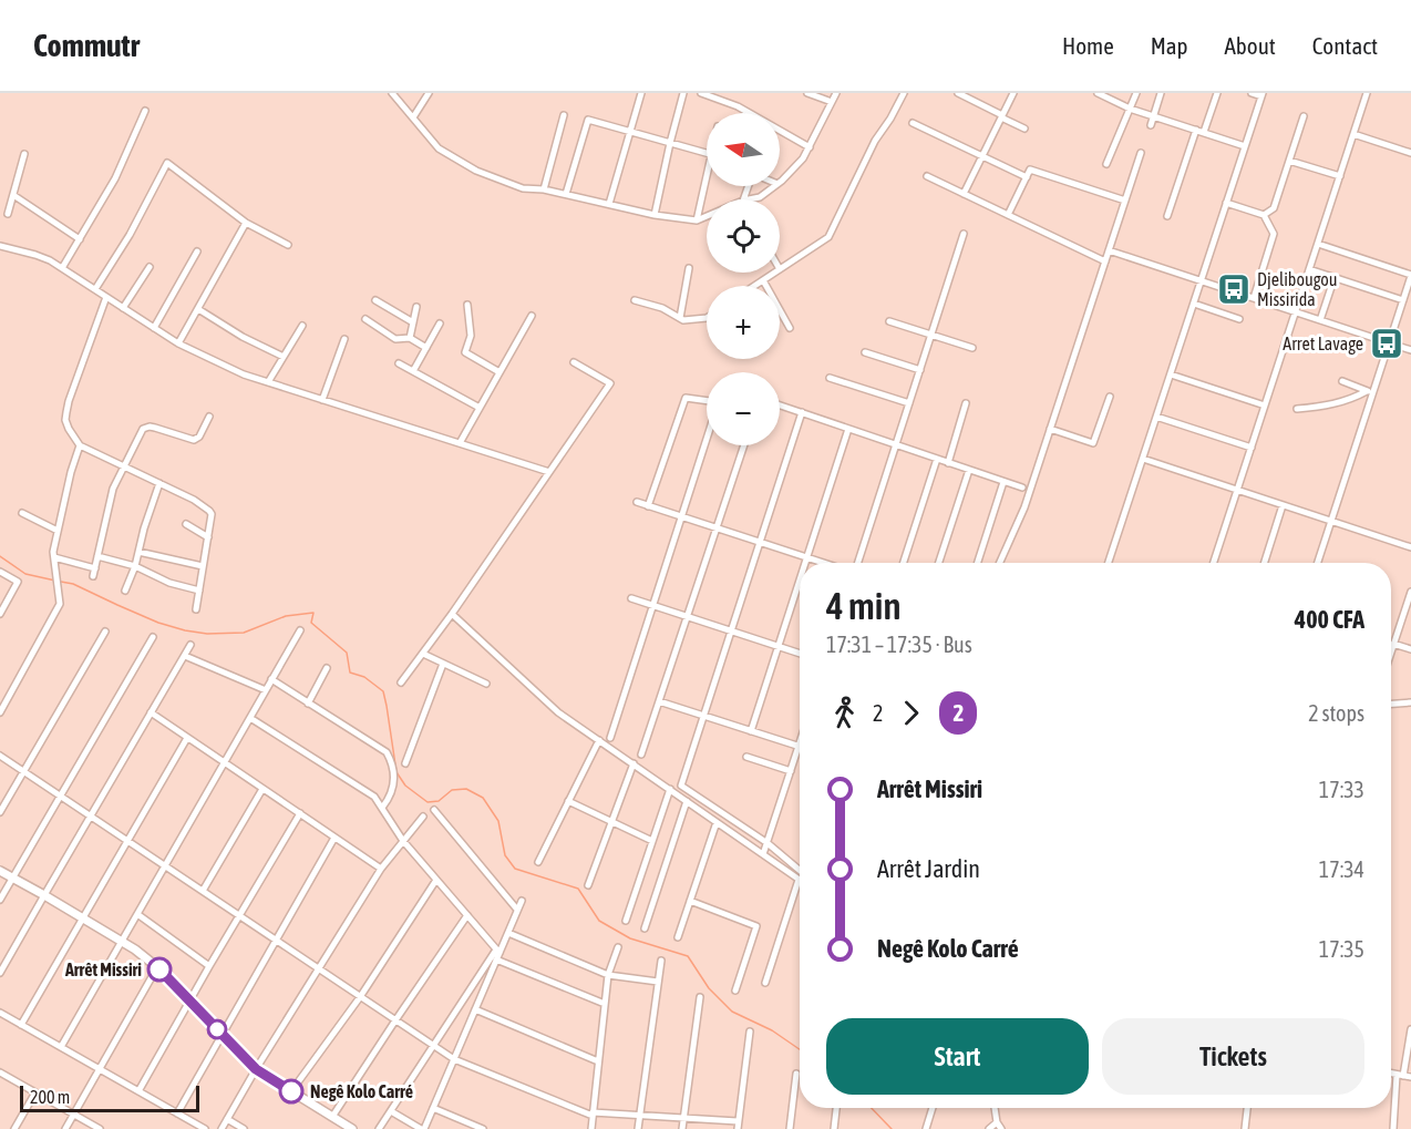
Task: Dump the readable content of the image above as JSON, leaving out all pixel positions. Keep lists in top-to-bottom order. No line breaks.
{"places":{"bus stop":["Djelibougou Missirida","Arret Lavage"],"other":["Arrêt Missiri","Negê Kolo Carré"]},"lines":["bus line 2"],"scale_bar":"200 m","north":"left","page":{"header":"Commutr","nav":["Home","Map","About","Contact"],"map_buttons":["+","−"],"heading":["4 min","17:31 – 17:35 · Bus","400 CFA"],"legs":["2","2","2 stops"],"list":[{"name":"Arrêt Missiri","value":"17:33"},{"name":"Arrêt Jardin","value":"17:34"},{"name":"Negê Kolo Carré","value":"17:35"}],"buttons":["Start","Tickets"],"scale":"200 m"}}
